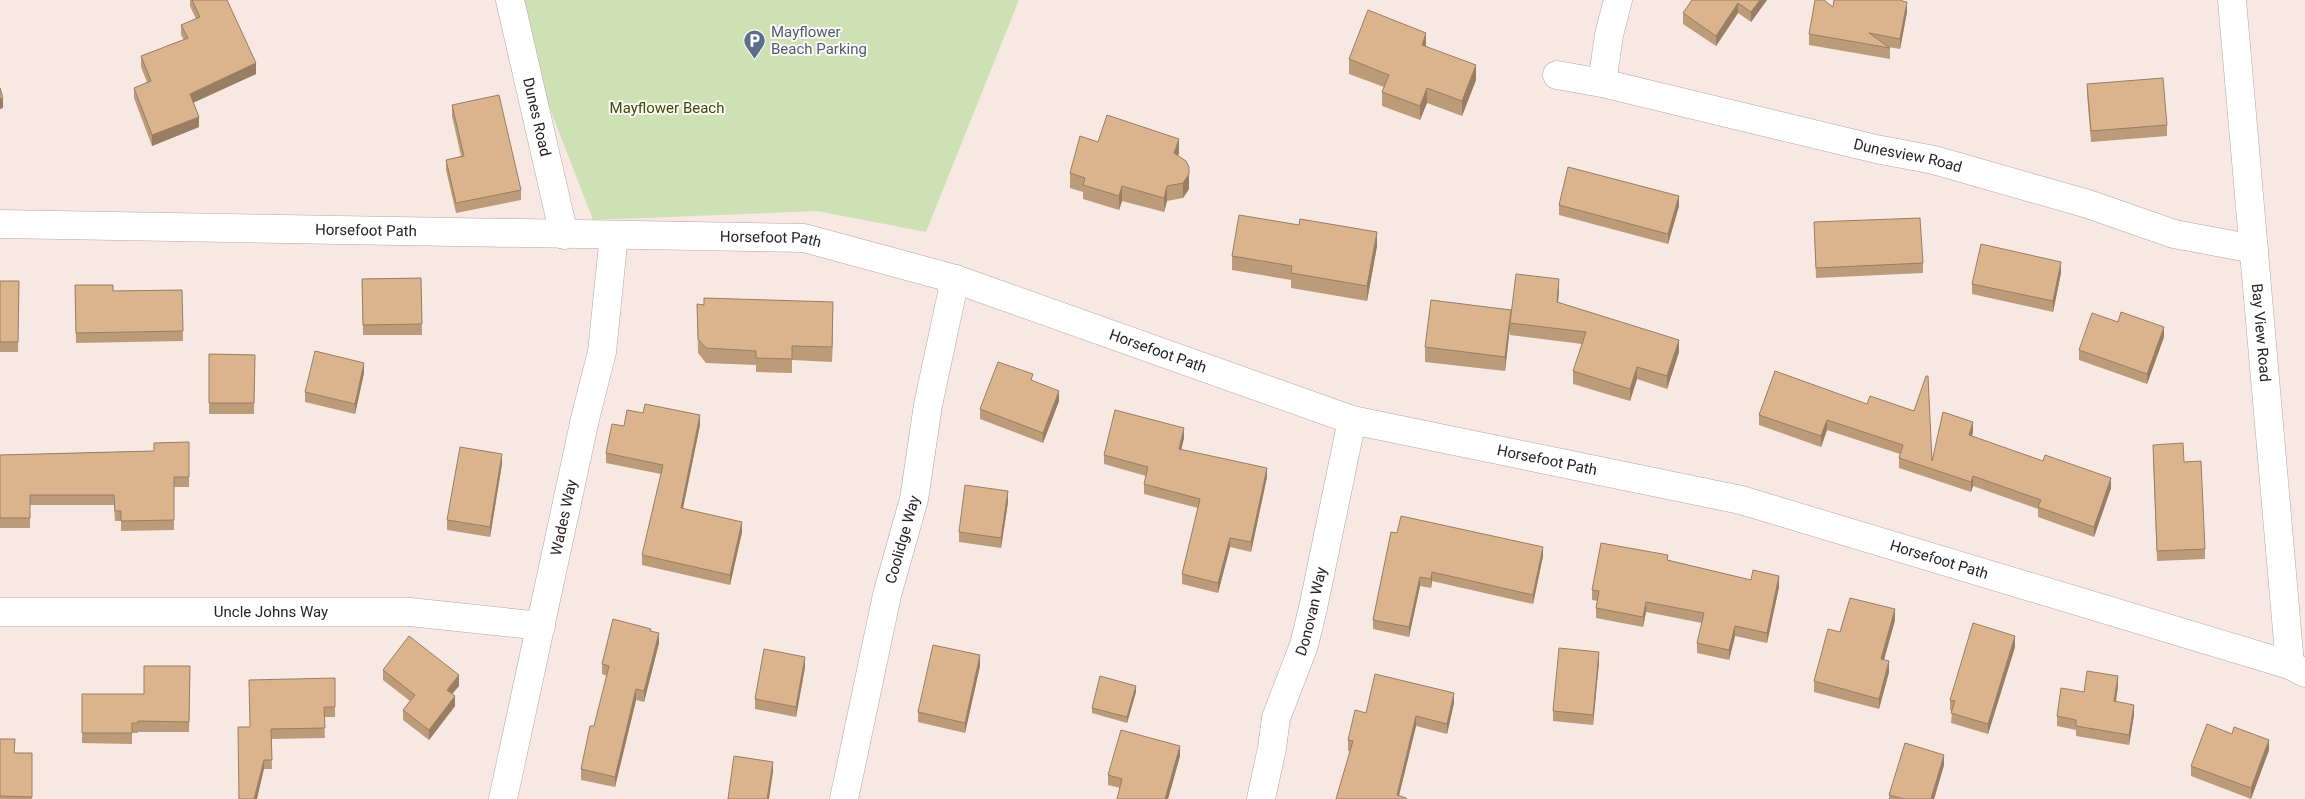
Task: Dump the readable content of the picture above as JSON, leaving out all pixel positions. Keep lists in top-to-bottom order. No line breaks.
{"streets":{"street":["Dunes Road","Dunesview Road","Horsefoot Path","Bay View Road","Wades Way","Coolidge Way","Donovan Way","Uncle Johns Way"]},"crossings":[["Dunes Road","Horsefoot Path"],["Dunesview Road","Bay View Road"],["Horsefoot Path","Bay View Road"],["Horsefoot Path","Wades Way"],["Horsefoot Path","Coolidge Way"],["Horsefoot Path","Donovan Way"],["Wades Way","Uncle Johns Way"]],"parks":["Mayflower Beach"],"places":{"parking":["Mayflower Beach Parking"]}}
